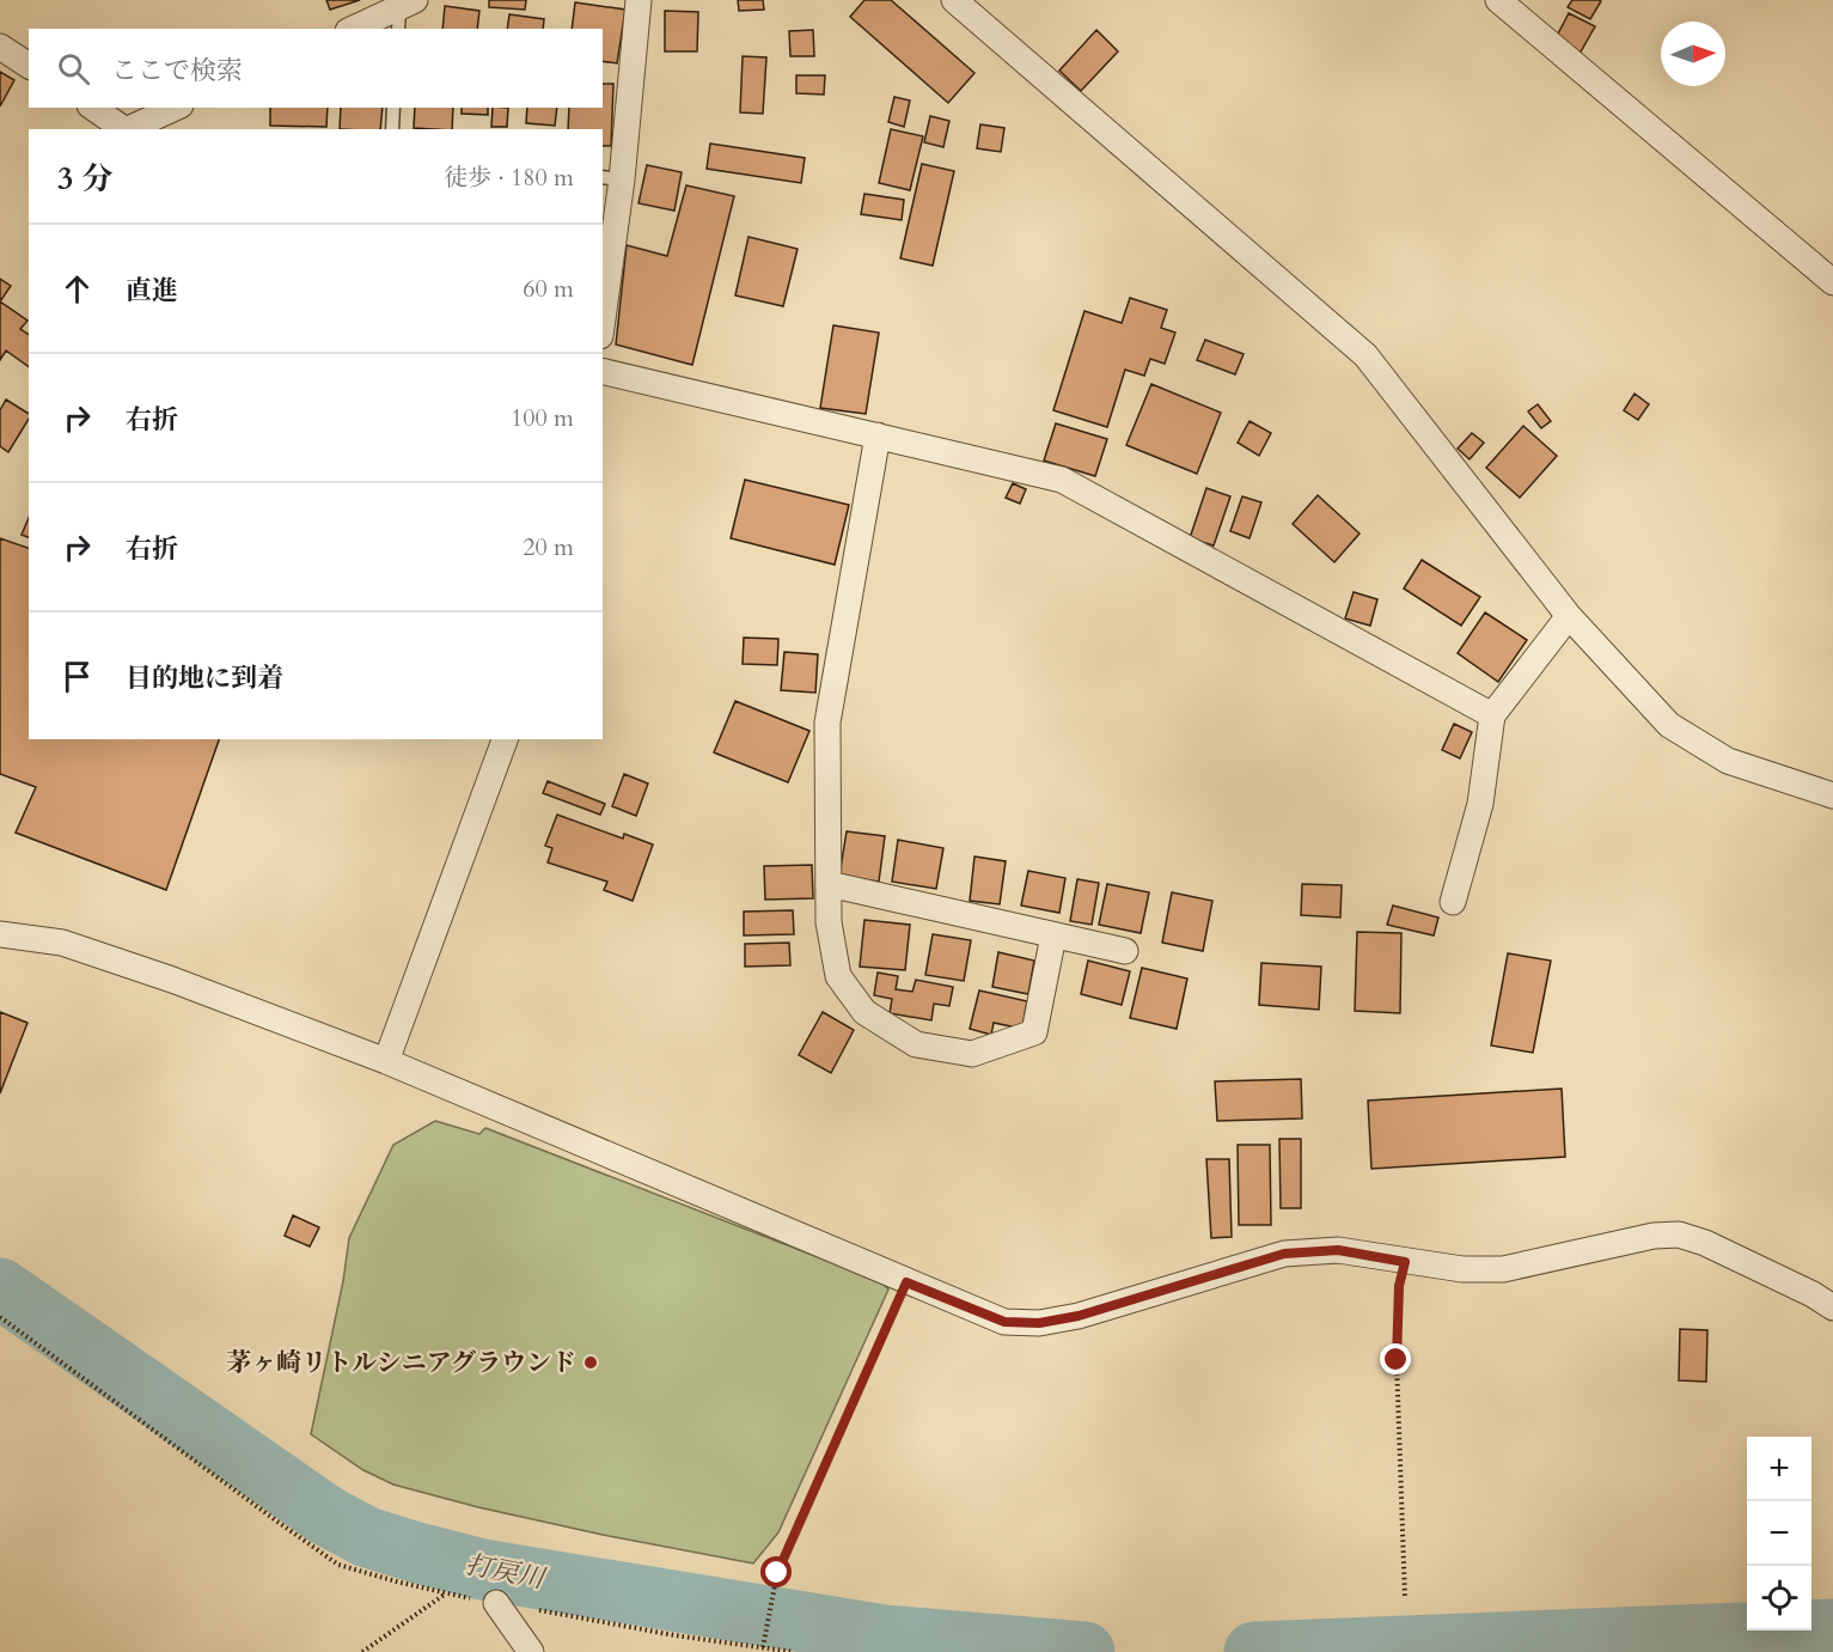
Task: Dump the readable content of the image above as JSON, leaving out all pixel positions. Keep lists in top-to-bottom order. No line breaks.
{"water":["打戻川"],"places":["茅ヶ崎リトルシニアグラウンド"],"north":"right","page":{"search":"ここで検索","heading":["3 分","徒歩 · 180 m"],"list":[["直進","60 m"],["右折","100 m"],["右折","20 m"],"目的地に到着"],"map_buttons":["+","−"]}}
